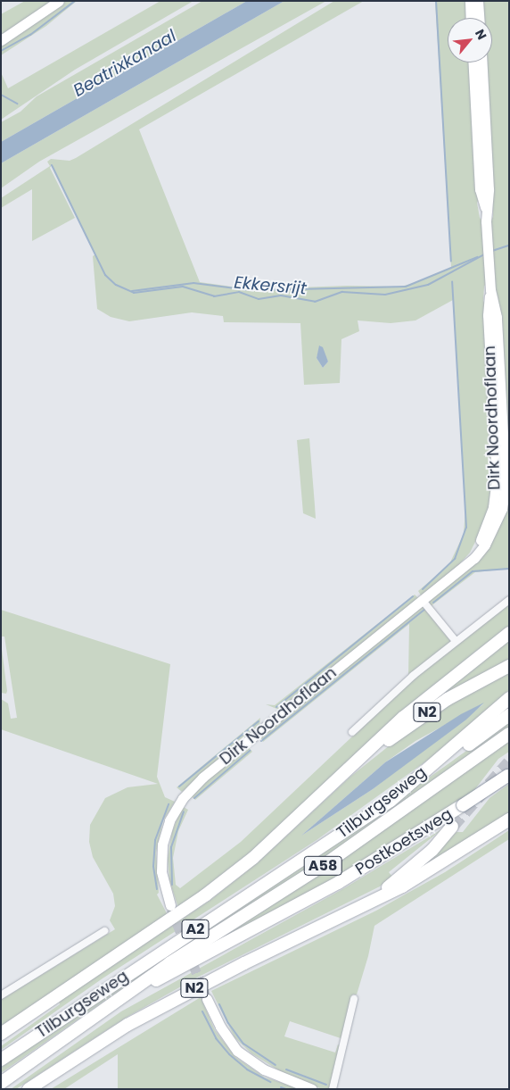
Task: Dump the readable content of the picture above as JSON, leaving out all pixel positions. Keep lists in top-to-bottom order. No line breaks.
{"streets":{"highway":["N2","Tilburgseweg","Postkoetsweg","A58","A2"],"street":["Dirk Noordhoflaan"]},"crossings":[["N2","Tilburgseweg"],["N2","Postkoetsweg"],["Tilburgseweg","Postkoetsweg"],["Tilburgseweg","A2"]],"water":["Beatrixkanaal","Ekkersrijt"],"north":"top right"}
